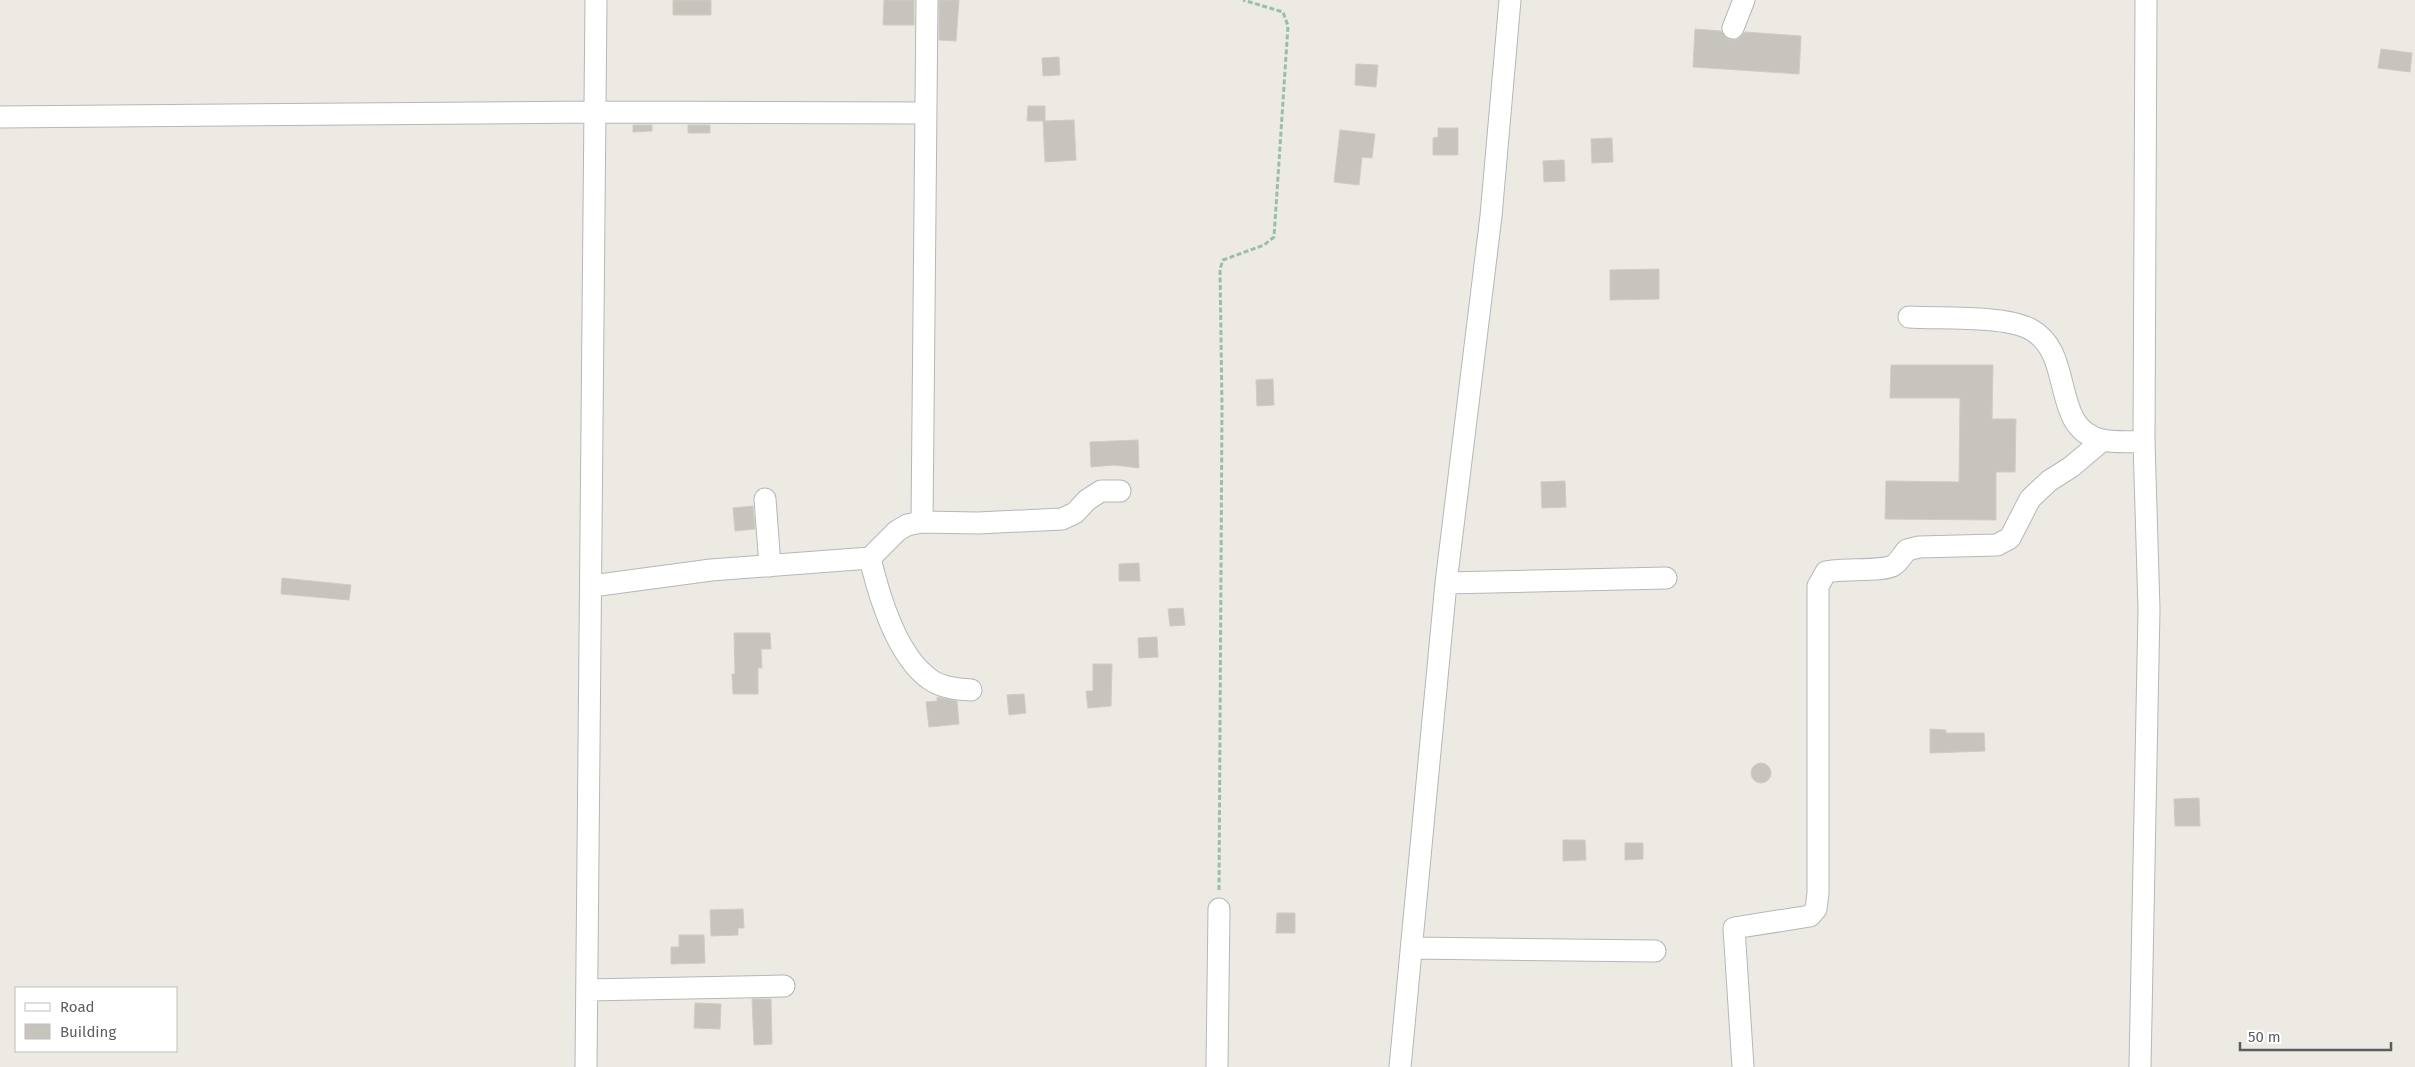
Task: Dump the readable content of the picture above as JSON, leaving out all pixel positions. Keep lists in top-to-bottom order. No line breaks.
{"legend":["Road","Building"],"scale_bar":"50 m"}
